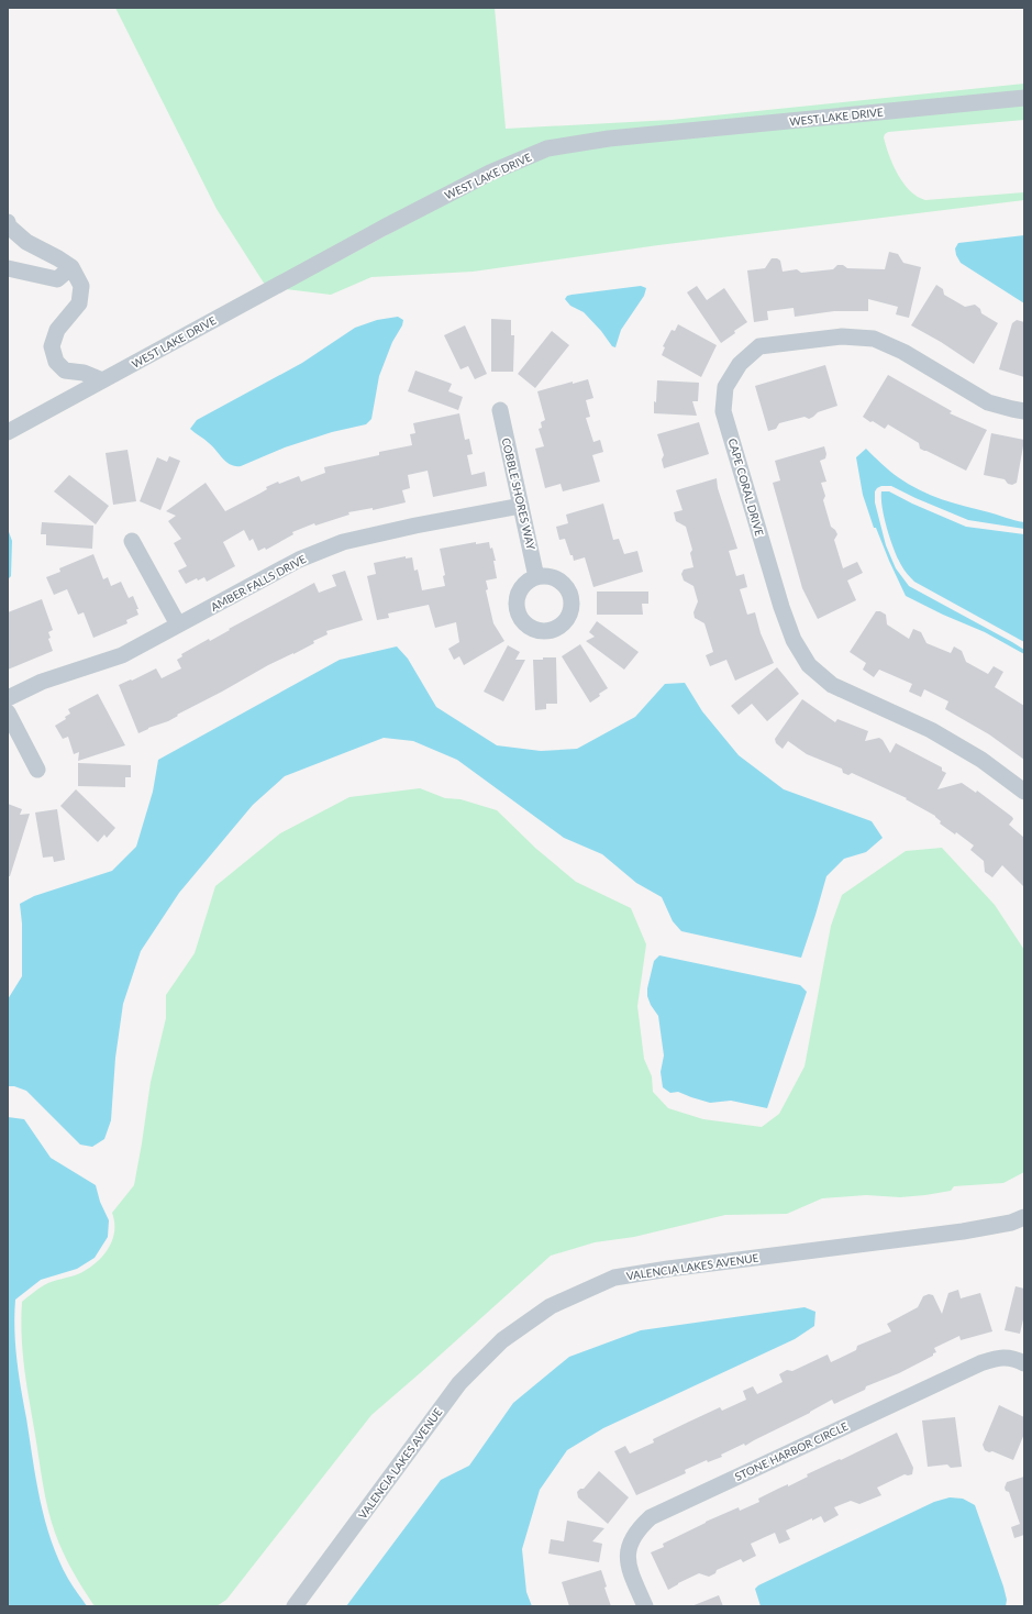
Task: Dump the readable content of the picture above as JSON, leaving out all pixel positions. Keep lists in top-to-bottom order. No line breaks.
{"streets":{"street":["WEST LAKE DRIVE","CAPE CORAL DRIVE","COBBLE SHORES WAY","AMBER FALLS DRIVE","VALENCIA LAKES AVENUE","STONE HARBOR CIRCLE"]},"crossings":[["COBBLE SHORES WAY","AMBER FALLS DRIVE"]]}
